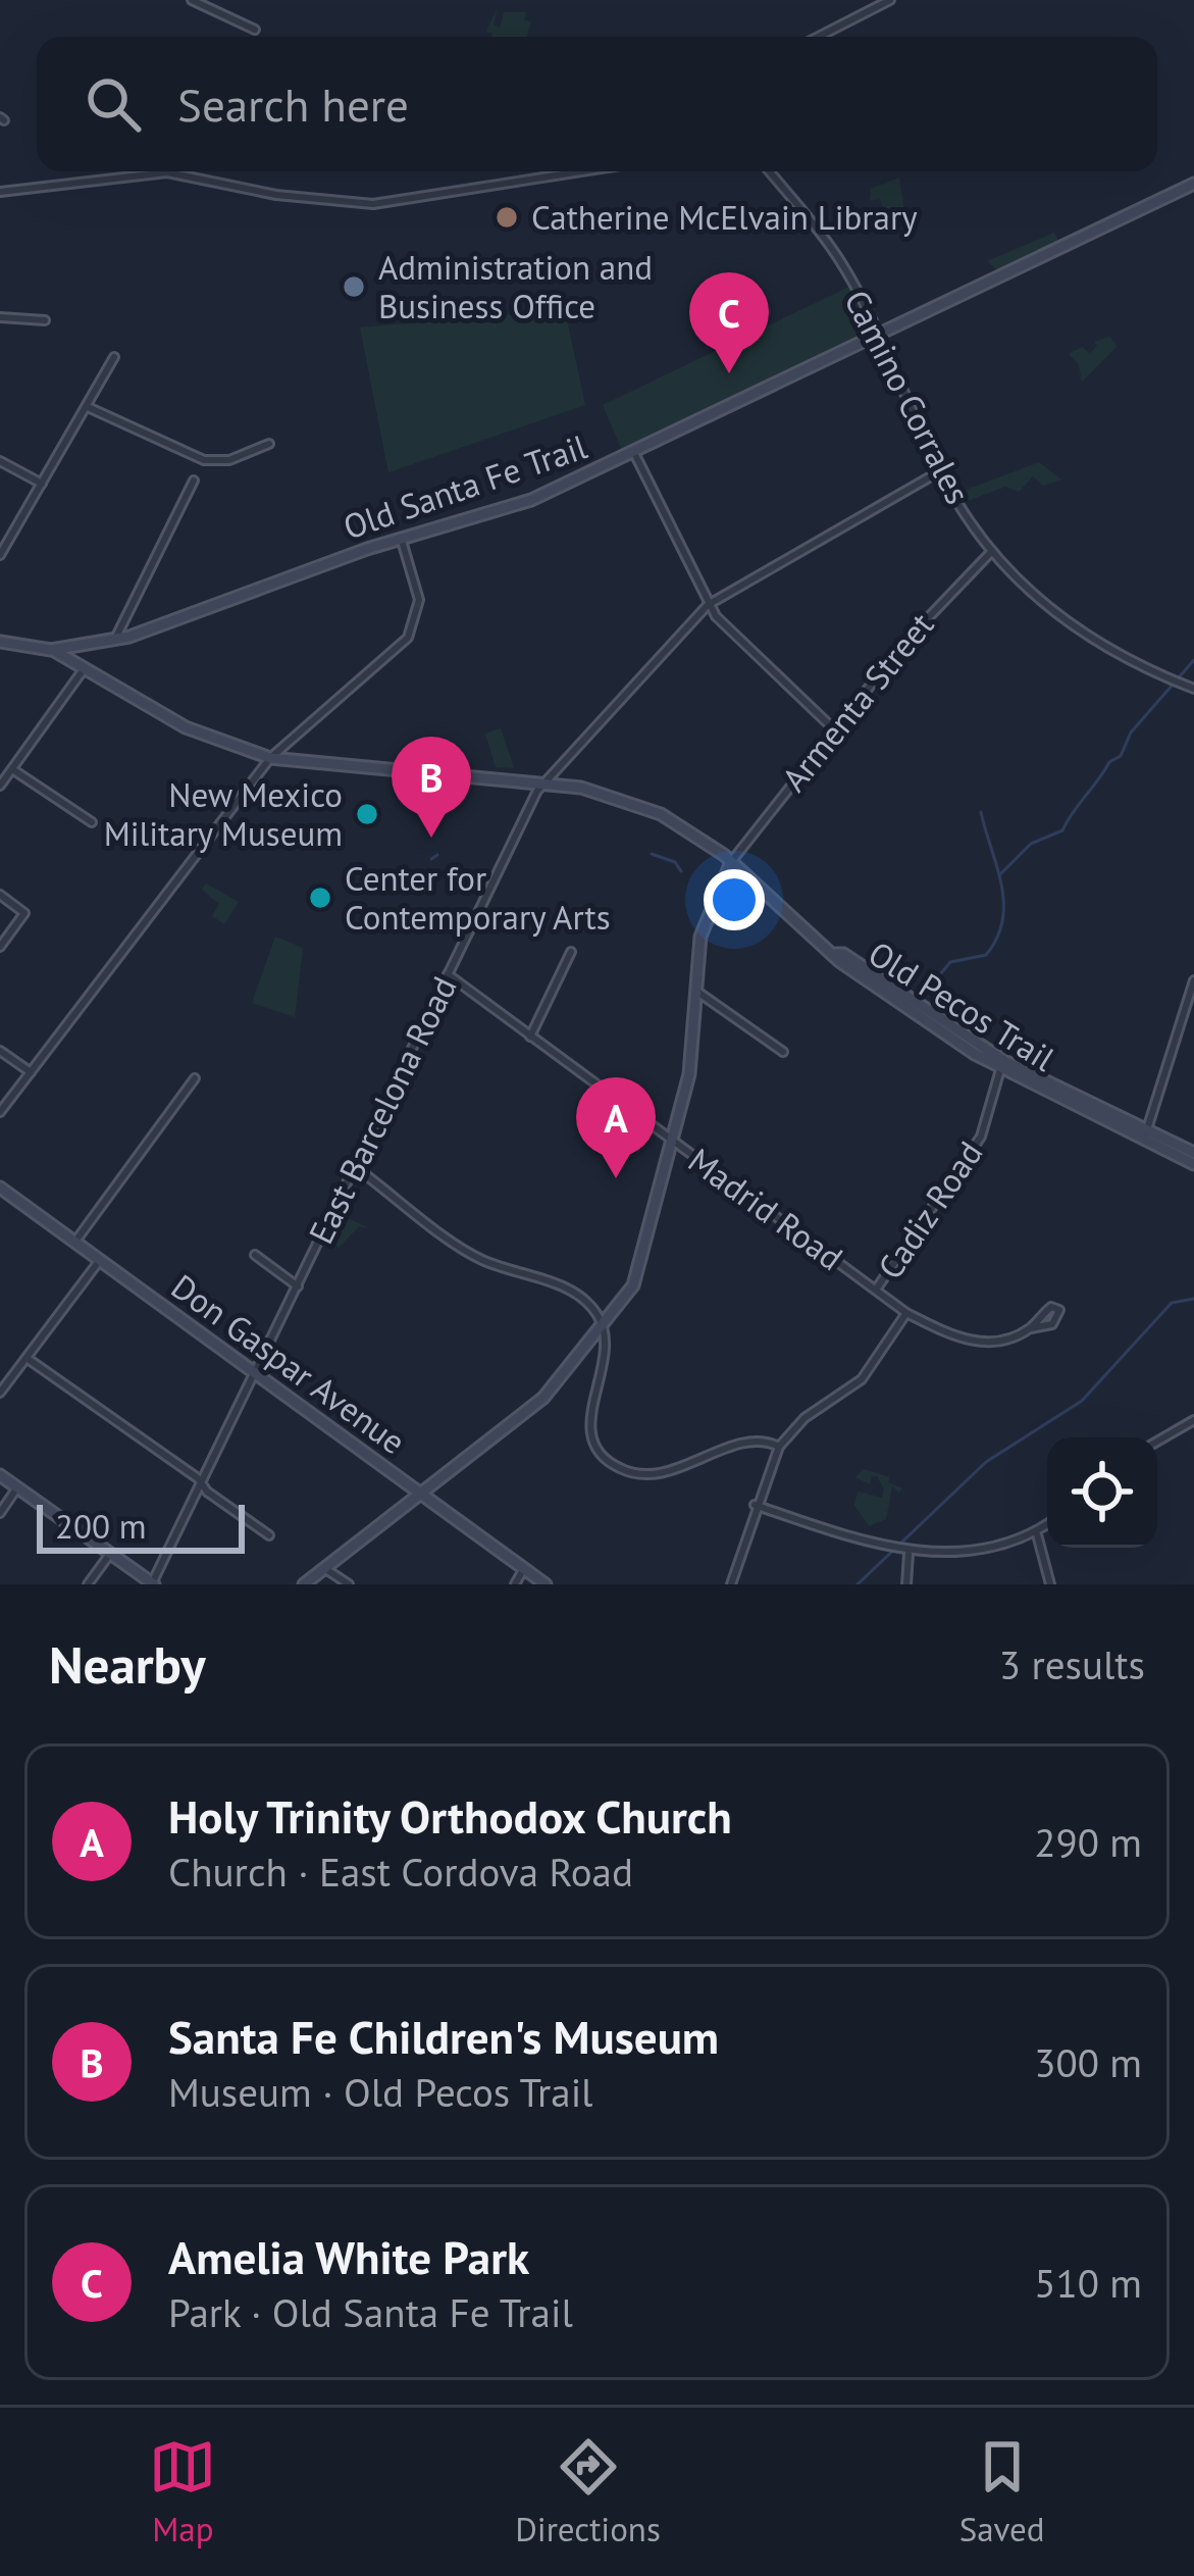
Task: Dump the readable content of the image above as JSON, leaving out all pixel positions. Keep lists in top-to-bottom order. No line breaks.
{"streets":{"street":["Camino Corrales","Old Santa Fe Trail","Armenta Street","Old Pecos Trail","East Barcelona Road","Madrid Road","Cadiz Road","Don Gaspar Avenue"]},"crossings":[["Camino Corrales","Old Santa Fe Trail"],["Camino Corrales","Armenta Street"],["Camino Corrales","East Barcelona Road"],["Old Santa Fe Trail","Old Pecos Trail"],["Armenta Street","Old Pecos Trail"],["Old Pecos Trail","East Barcelona Road"],["Old Pecos Trail","Cadiz Road"],["East Barcelona Road","Madrid Road"],["East Barcelona Road","Don Gaspar Avenue"],["Madrid Road","Cadiz Road"]],"places":["Catherine McElvain Library","Administration and Business Office","New Mexico Military Museum","Center for Contemporary Arts"],"scale_bar":"200 m","page":{"search":"Search here","pins":["C","B","A"],"scale":"200 m","heading":["Nearby","3 results"],"list":[{"mark":"A","name":"Holy Trinity Orthodox Church","note":"Church · East Cordova Road","value":"290 m"},{"mark":"B","name":"Santa Fe Children's Museum","note":"Museum · Old Pecos Trail","value":"300 m"},{"mark":"C","name":"Amelia White Park","note":"Park · Old Santa Fe Trail","value":"510 m"}],"nav":["Map","Directions","Saved"]}}
